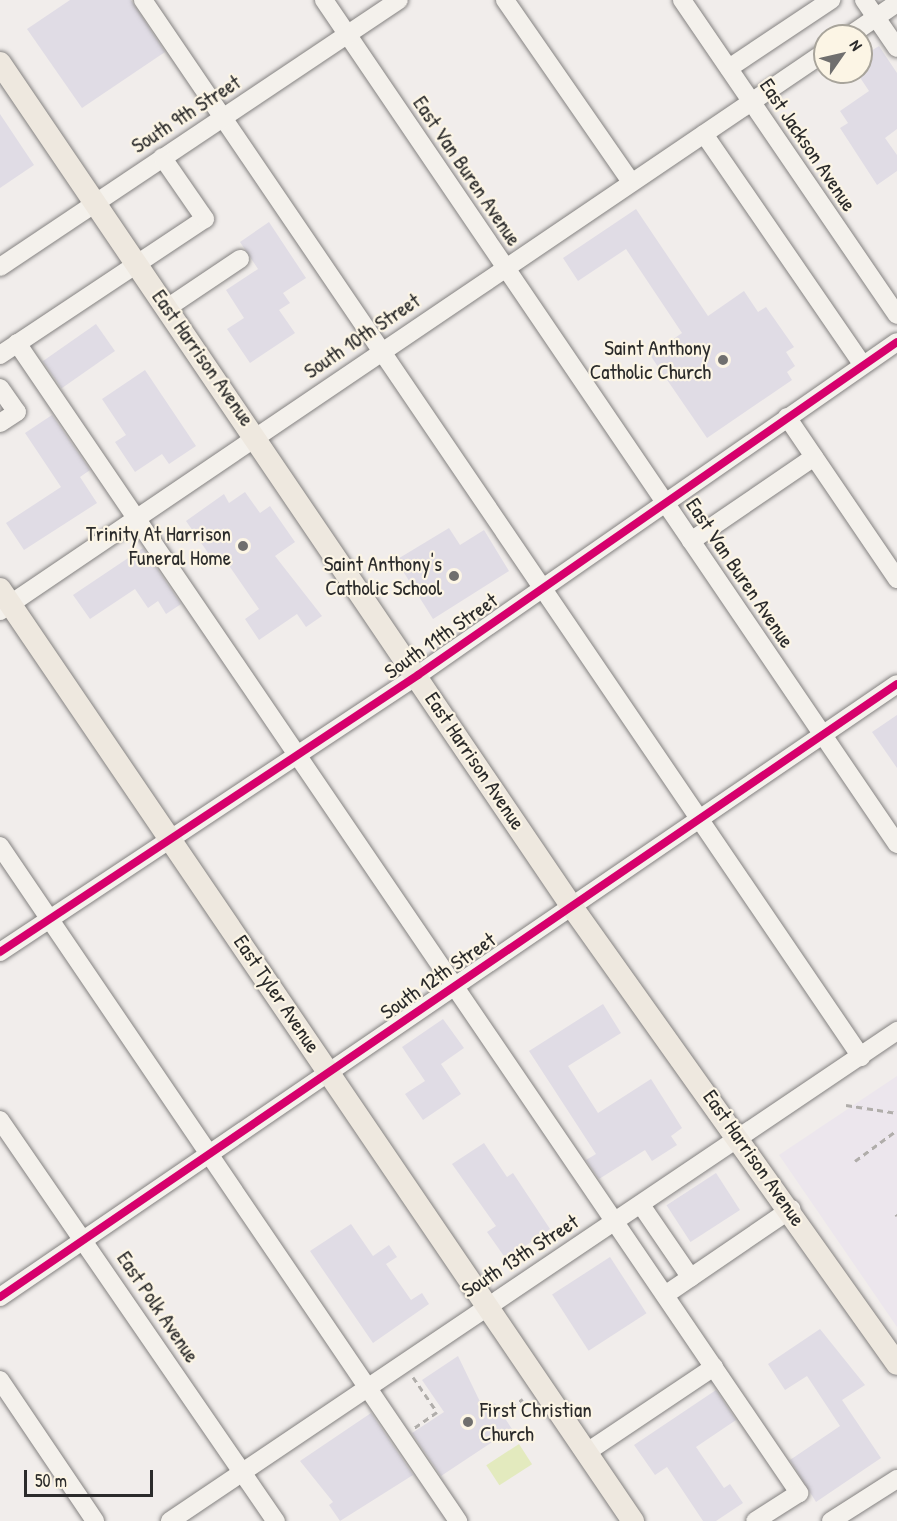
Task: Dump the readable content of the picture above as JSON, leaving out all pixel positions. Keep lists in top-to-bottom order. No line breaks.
{"streets":{"main road":["East Harrison Avenue","East Tyler Avenue"],"street":["South 9th Street","East Jackson Avenue","East Van Buren Avenue","South 10th Street","South 11th Street","South 12th Street","South 13th Street","East Polk Avenue"]},"crossings":[["South 9th Street","East Van Buren Avenue"],["South 9th Street","East Harrison Avenue"],["East Jackson Avenue","South 10th Street"],["East Van Buren Avenue","South 10th Street"],["East Van Buren Avenue","South 11th Street"],["East Van Buren Avenue","South 12th Street"],["South 10th Street","East Harrison Avenue"],["South 10th Street","East Tyler Avenue"],["East Harrison Avenue","South 11th Street"],["East Harrison Avenue","South 12th Street"],["East Harrison Avenue","South 13th Street"],["South 11th Street","East Tyler Avenue"],["South 12th Street","East Tyler Avenue"],["South 12th Street","East Polk Avenue"],["East Tyler Avenue","South 13th Street"],["South 13th Street","East Polk Avenue"]],"places":["Saint Anthony Catholic Church","Trinity At Harrison Funeral Home","Saint Anthony's Catholic School","First Christian Church"],"scale_bar":"50 m","north":"top right"}
